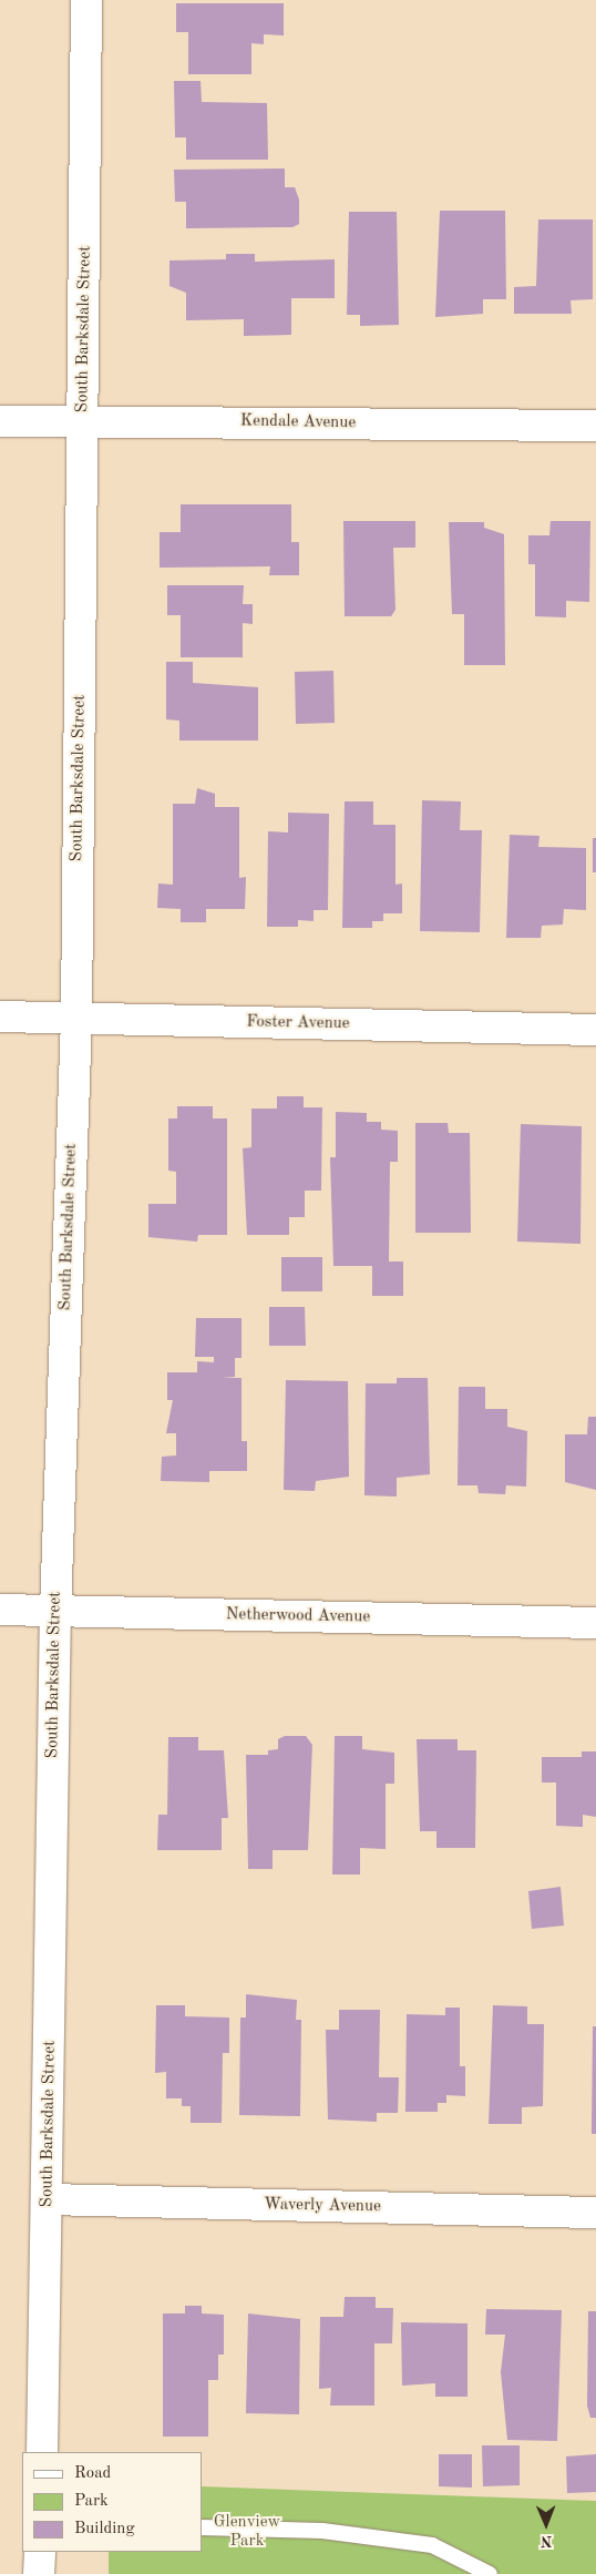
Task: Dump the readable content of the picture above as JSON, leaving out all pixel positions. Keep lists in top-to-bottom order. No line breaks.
{"streets":{"street":["South Barksdale Street","Kendale Avenue","Foster Avenue","Netherwood Avenue","Waverly Avenue"]},"crossings":[["South Barksdale Street","Kendale Avenue"],["South Barksdale Street","Foster Avenue"],["South Barksdale Street","Netherwood Avenue"],["South Barksdale Street","Waverly Avenue"]],"parks":["Glenview Park"],"legend":["Road","Park","Building"],"north":"bottom"}
